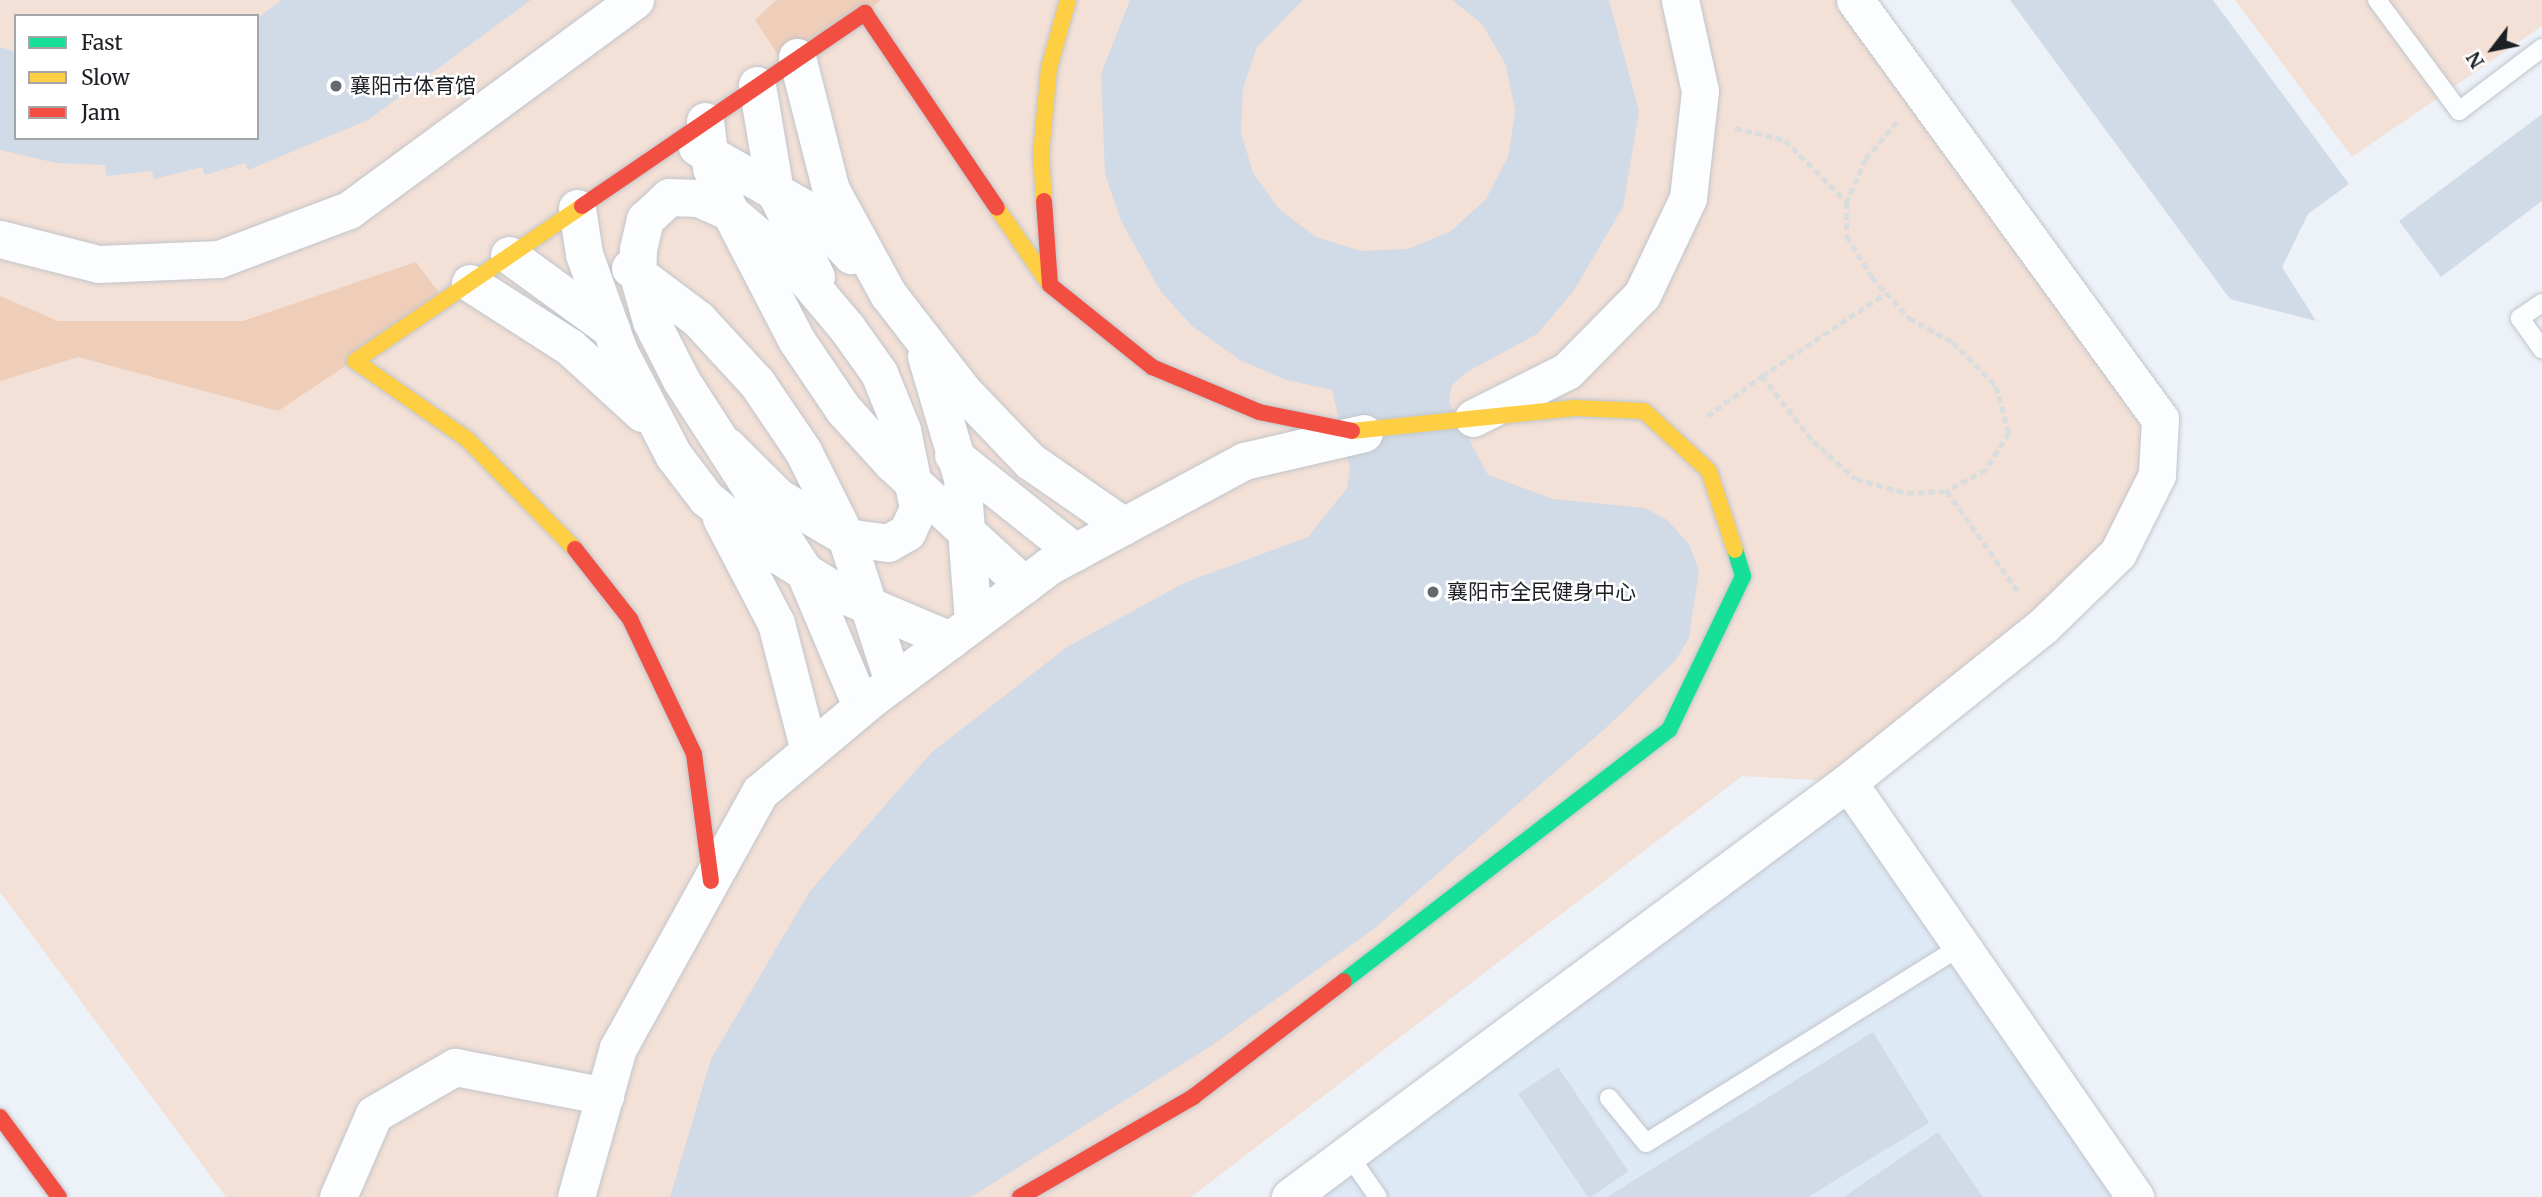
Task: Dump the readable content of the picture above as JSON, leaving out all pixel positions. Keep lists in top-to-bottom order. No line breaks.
{"places":["襄阳市体育馆","襄阳市全民健身中心"],"legend":["Fast","Slow","Jam"],"north":"bottom left"}
